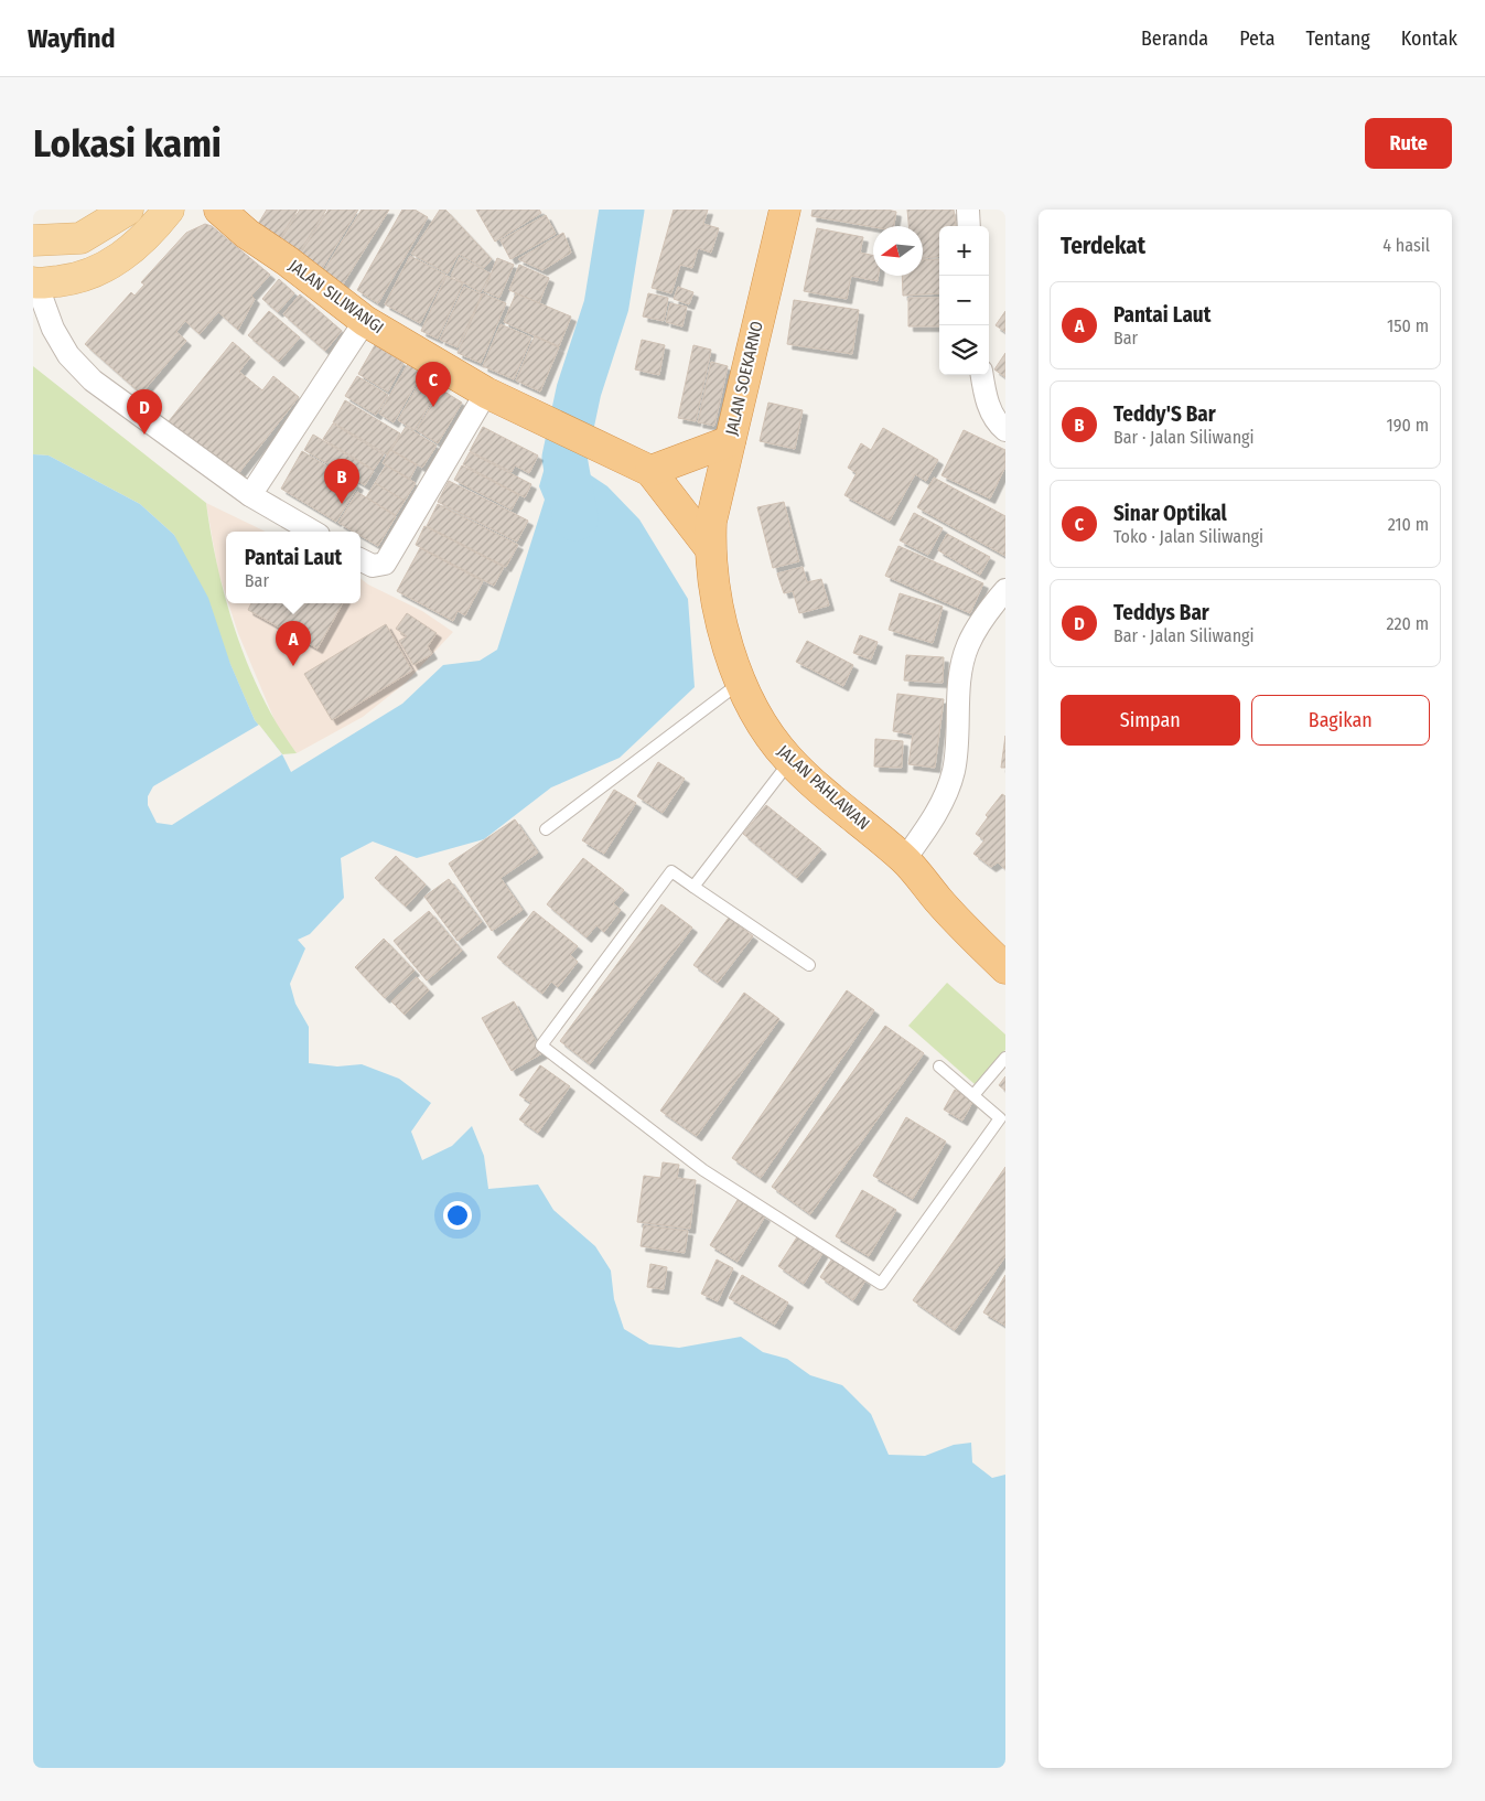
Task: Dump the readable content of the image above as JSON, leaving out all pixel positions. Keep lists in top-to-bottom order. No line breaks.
{"streets":{"highway":["JALAN SILIWANGI","JALAN SOEKARNO","JALAN PAHLAWAN"]},"crossings":[["JALAN SOEKARNO","JALAN PAHLAWAN"]],"north":"left","page":{"header":"Wayfind","nav":["Beranda","Peta","Tentang","Kontak"],"buttons":["Rute",["Simpan","Bagikan"]],"title":"Lokasi kami","heading":["Terdekat","4 hasil"],"map_buttons":["+","−"],"list":[{"mark":"A","name":"Pantai Laut","note":"Bar","value":"150 m"},{"mark":"B","name":"Teddy'S Bar","note":"Bar · Jalan Siliwangi","value":"190 m"},{"mark":"C","name":"Sinar Optikal","note":"Toko · Jalan Siliwangi","value":"210 m"},{"mark":"D","name":"Teddys Bar","note":"Bar · Jalan Siliwangi","value":"220 m"}],"pins":["C","D","B","A"],"popup":["Pantai Laut","Bar"]}}
